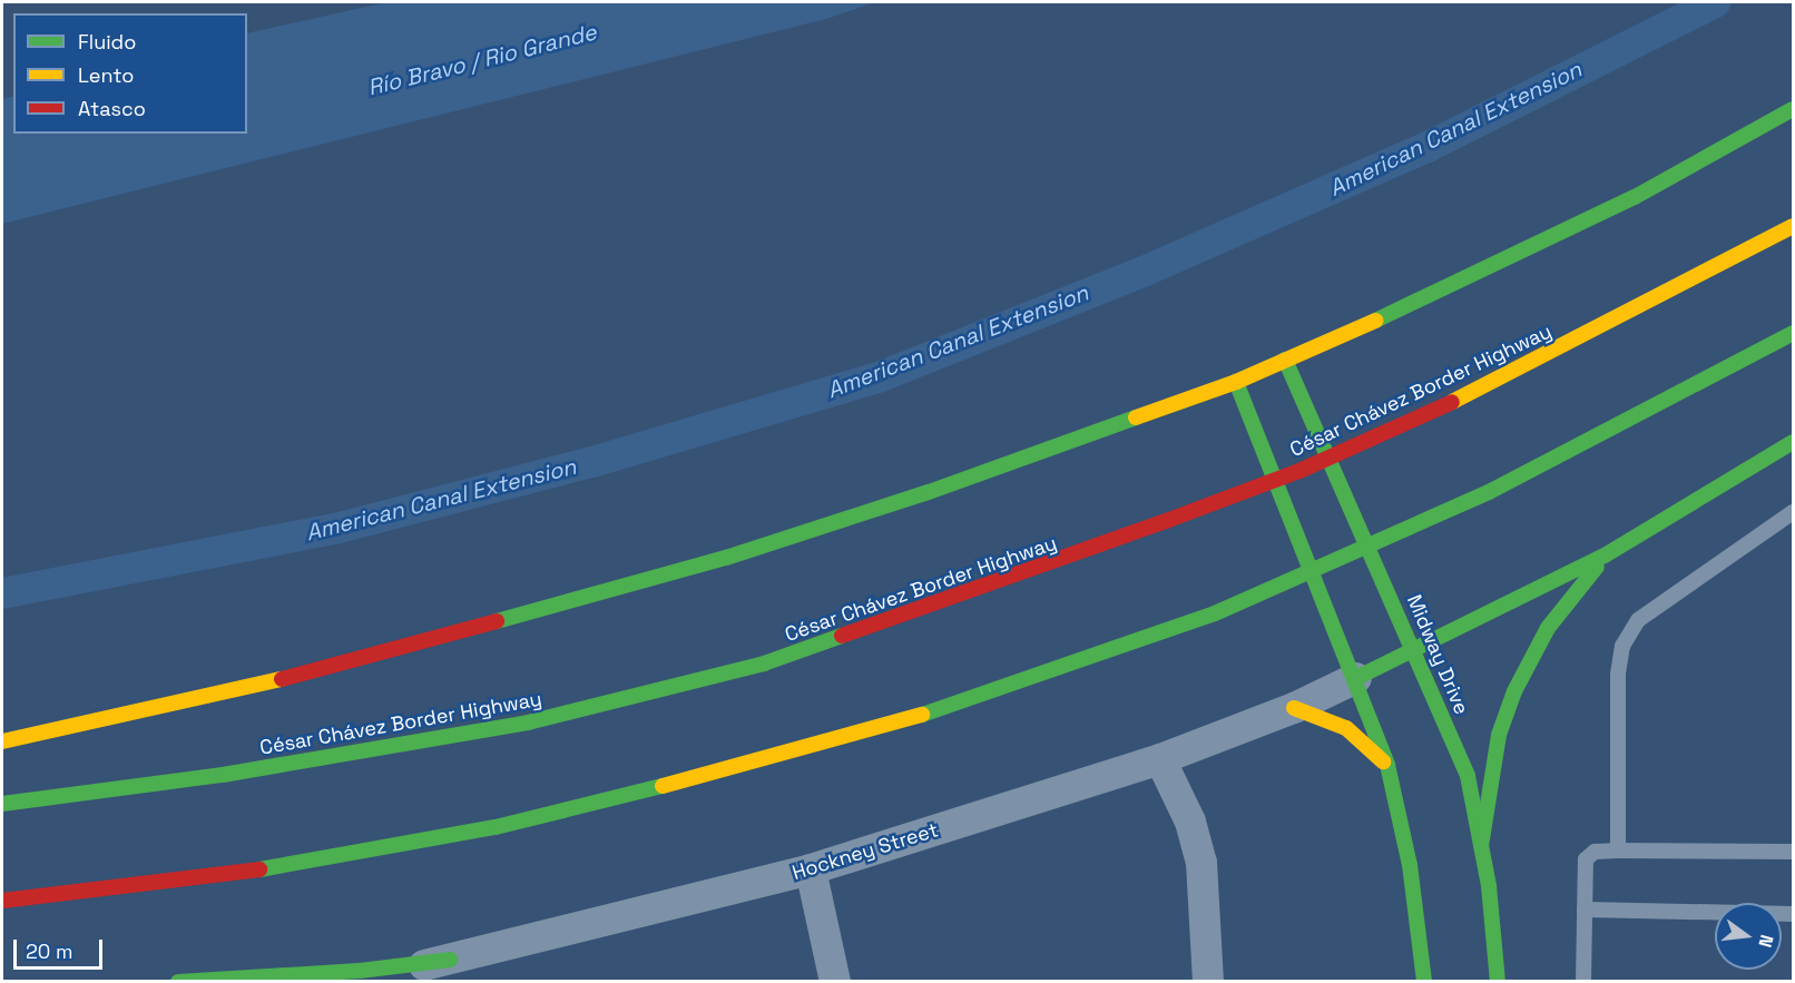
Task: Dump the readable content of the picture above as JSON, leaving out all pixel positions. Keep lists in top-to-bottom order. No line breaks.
{"streets":{"main road":["César Chávez Border Highway","Midway Drive"],"street":["Hockney Street"]},"water":["Río Bravo / Rio Grande","American Canal Extension"],"legend":["Fluido","Lento","Atasco"],"scale_bar":"20 m","north":"right"}
